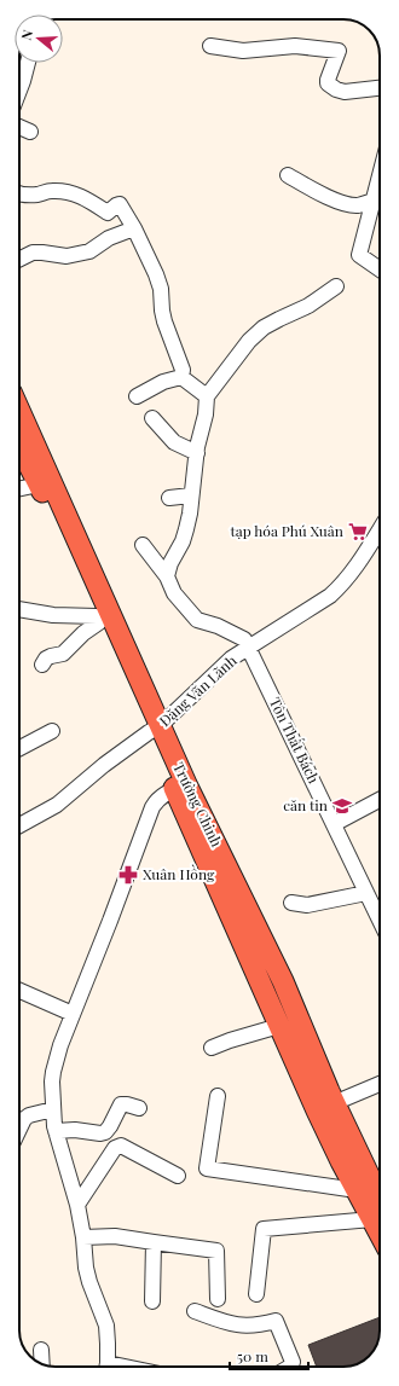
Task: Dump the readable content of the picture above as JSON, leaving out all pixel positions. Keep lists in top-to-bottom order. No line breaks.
{"streets":{"highway":["Trường Chinh"],"street":["Đặng Văn Lãnh","Tôn Thất Bách"]},"crossings":[["Đặng Văn Lãnh","Tôn Thất Bách"],["Đặng Văn Lãnh","Trường Chinh"]],"places":{"supermarket":["tạp hóa Phú Xuân"],"school or university":["căn tin"],"pharmacy":["Xuân Hồng"]},"scale_bar":"50 m","north":"left"}
